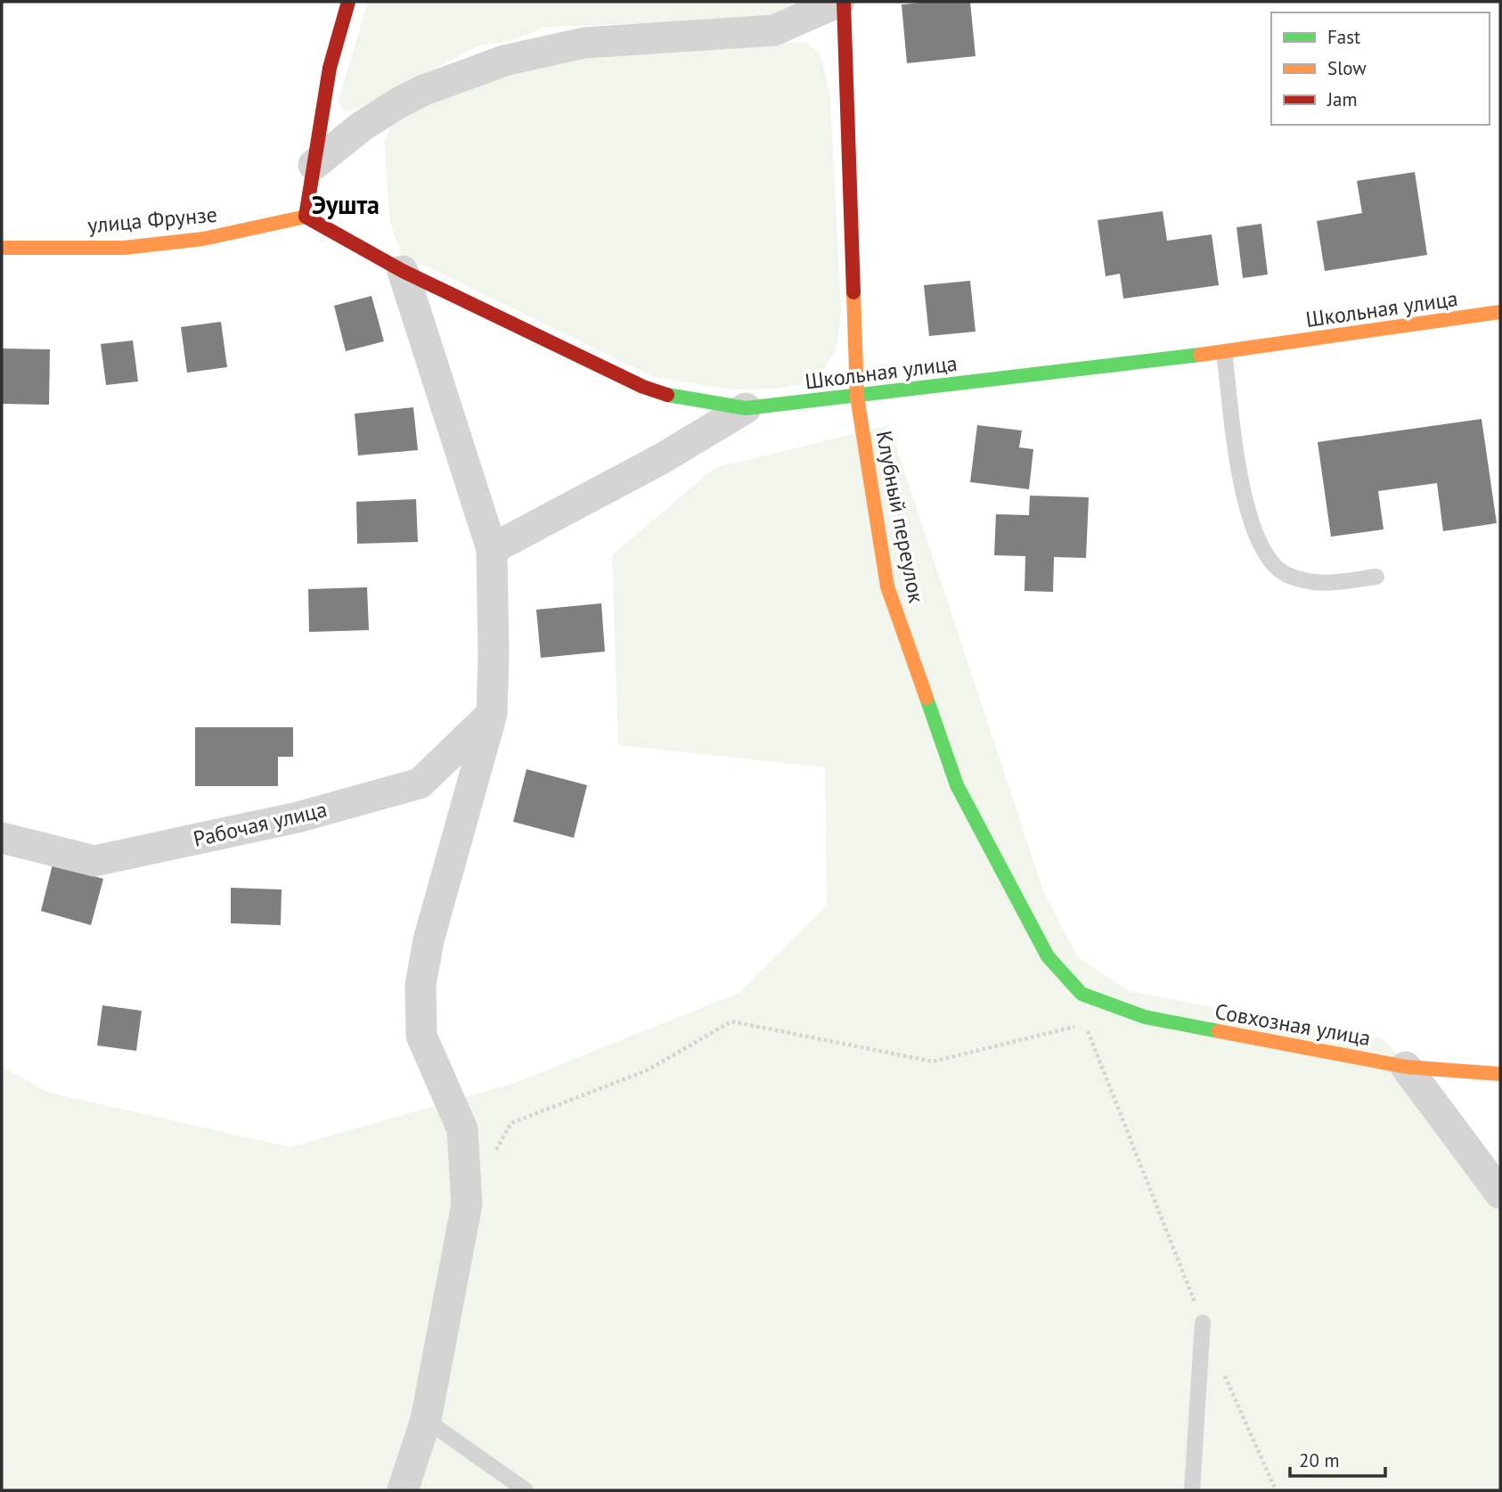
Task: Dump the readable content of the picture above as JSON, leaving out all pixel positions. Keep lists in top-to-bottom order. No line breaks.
{"streets":{"street":["улица Фрунзе","Школьная улица","Клубный переулок","Рабочая улица","Совхозная улица"]},"crossings":[["улица Фрунзе","Школьная улица"],["Школьная улица","Клубный переулок"],["Клубный переулок","Совхозная улица"]],"districts":["Эушта"],"legend":["Fast","Slow","Jam"],"scale_bar":"20 m"}
